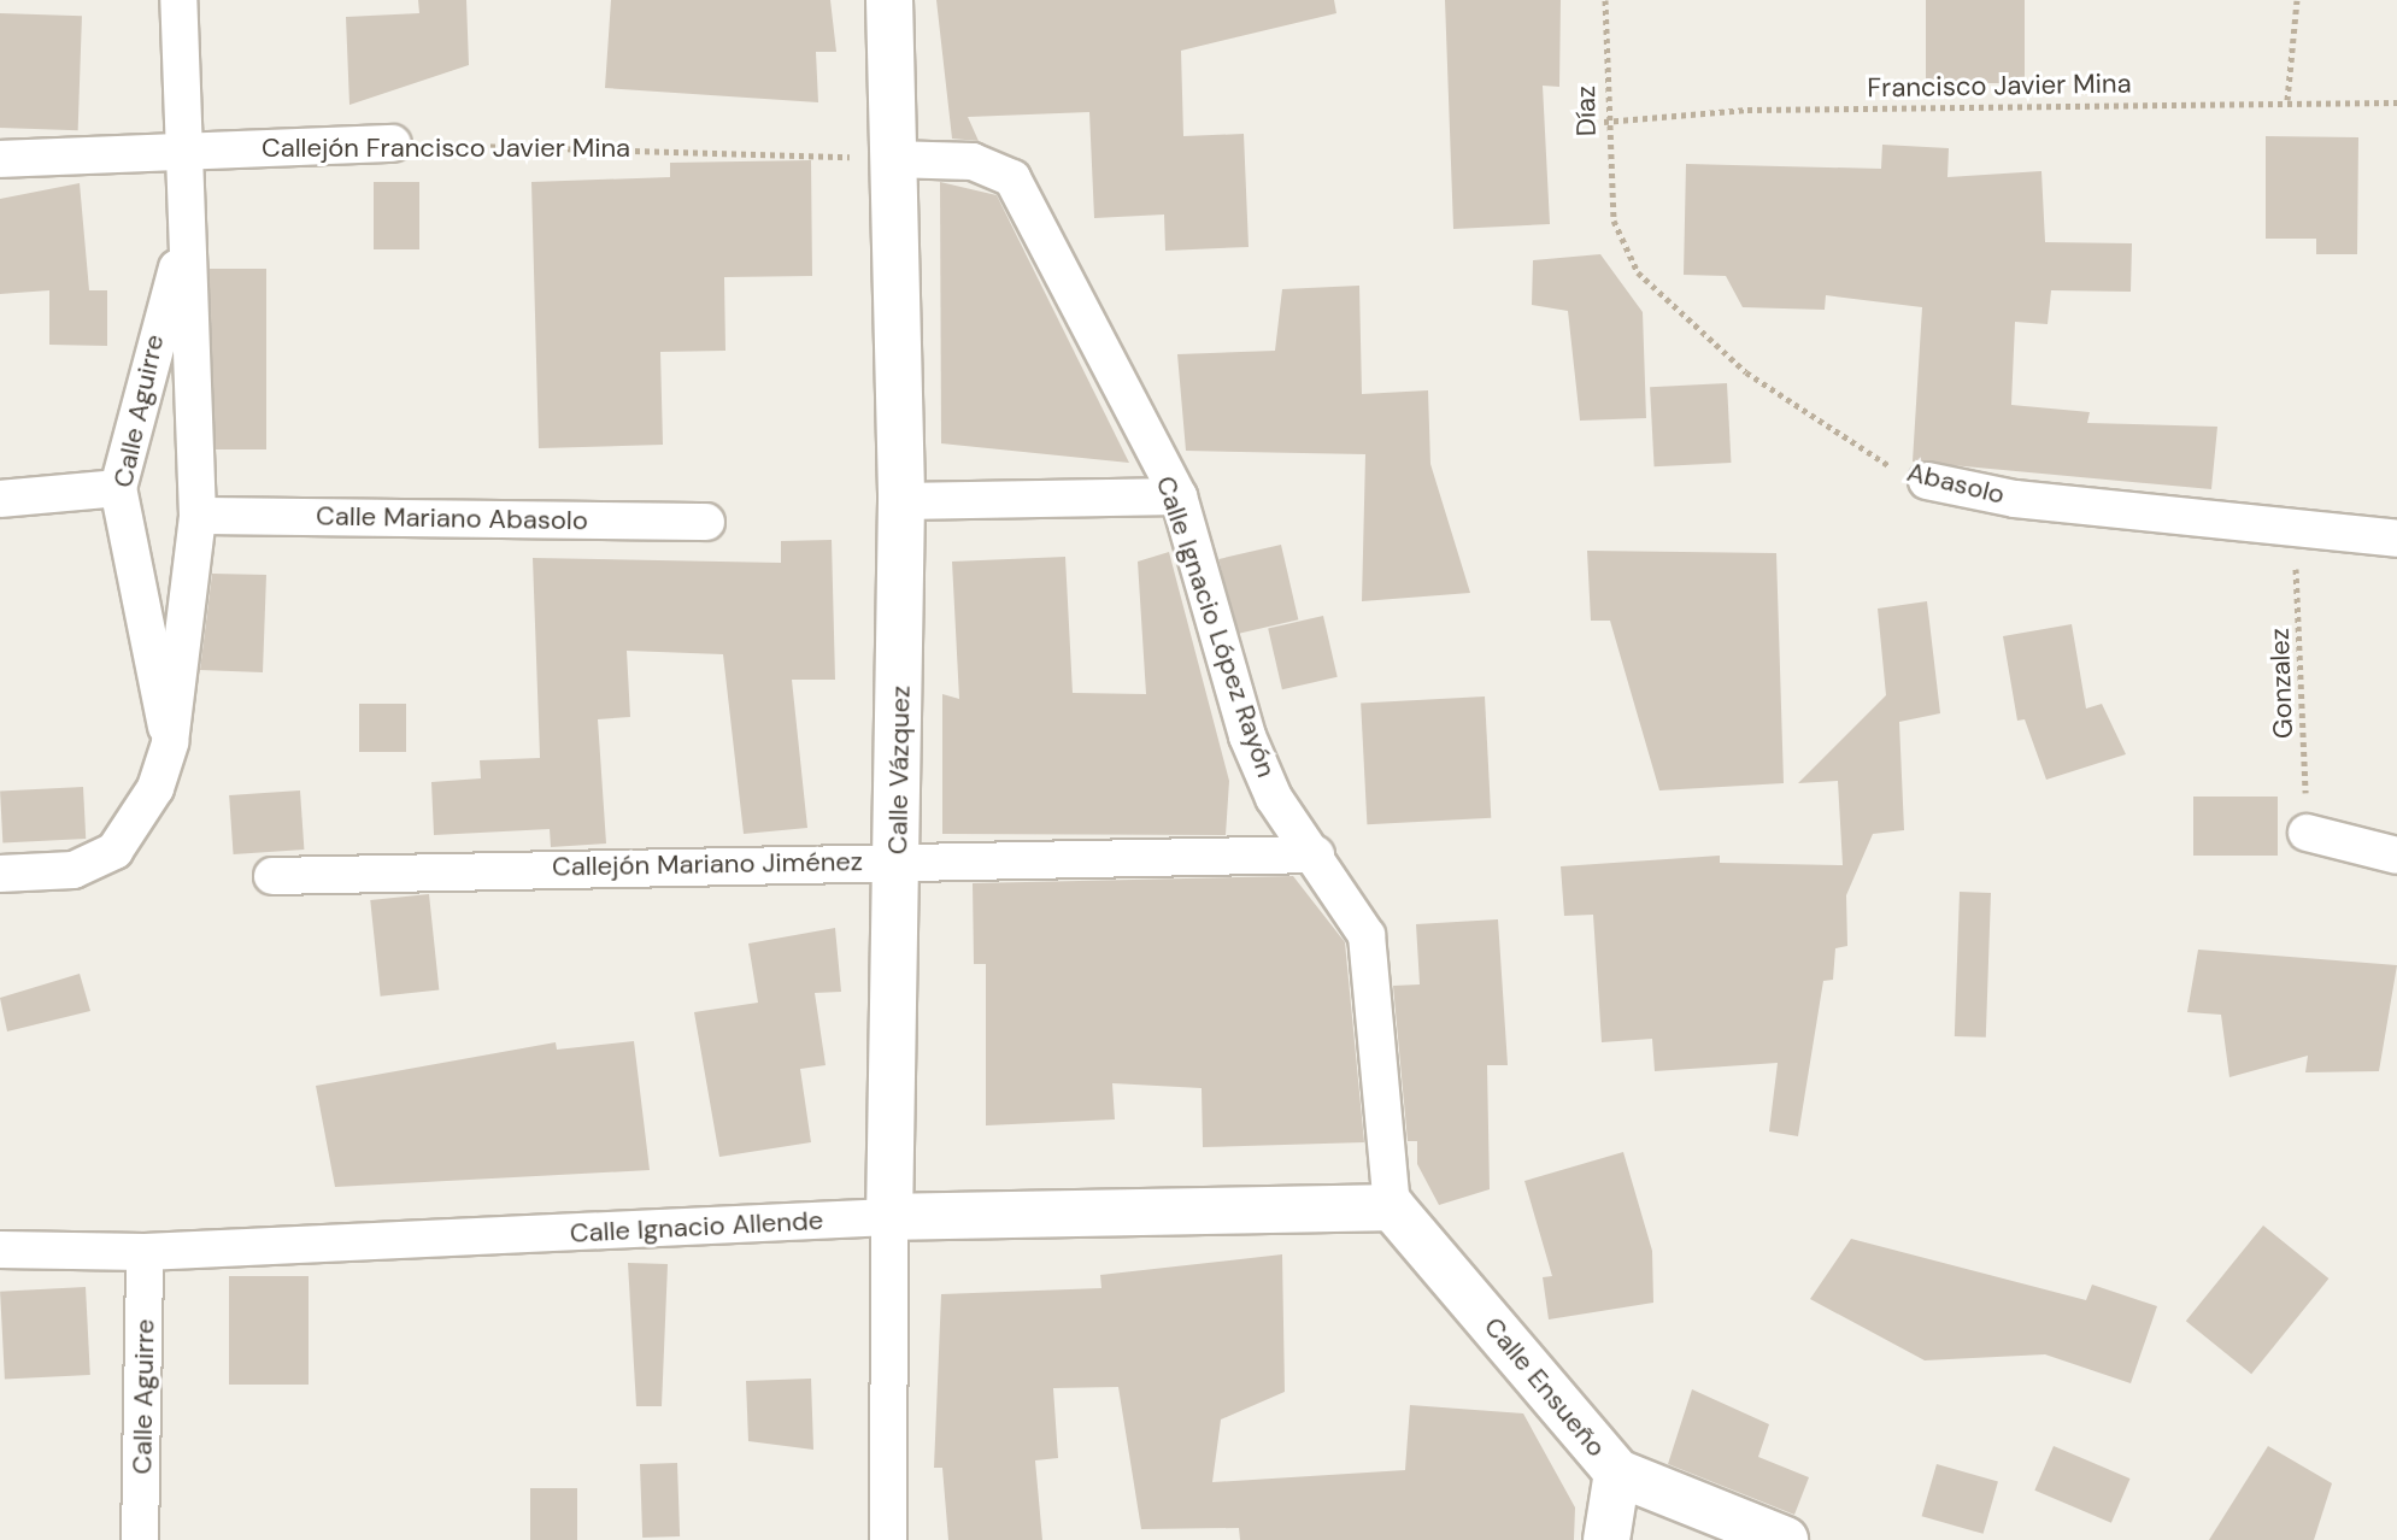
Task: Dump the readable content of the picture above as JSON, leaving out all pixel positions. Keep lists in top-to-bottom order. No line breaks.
{"streets":{"street":["Callejón Francisco Javier Mina","Calle Aguirre","Abasolo","Calle Mariano Abasolo","Calle Ignacio López Rayón","Calle Vázquez","Callejón Mariano Jiménez","Calle Ignacio Allende","Calle Ensueño"],"path":["Francisco Javier Mina","Díaz","Gonzalez"]},"crossings":[["Francisco Javier Mina","Díaz"],["Díaz","Abasolo"],["Callejón Francisco Javier Mina","Calle Aguirre"],["Callejón Francisco Javier Mina","Calle Ignacio López Rayón"],["Callejón Francisco Javier Mina","Calle Vázquez"],["Calle Aguirre","Calle Mariano Abasolo"],["Calle Aguirre","Calle Ignacio Allende"],["Abasolo","Gonzalez"],["Calle Ignacio López Rayón","Calle Vázquez"],["Calle Ignacio López Rayón","Callejón Mariano Jiménez"],["Calle Ignacio López Rayón","Calle Ignacio Allende"],["Calle Ignacio López Rayón","Calle Ensueño"],["Calle Vázquez","Callejón Mariano Jiménez"],["Calle Vázquez","Calle Ignacio Allende"],["Calle Ignacio Allende","Calle Ensueño"]]}
